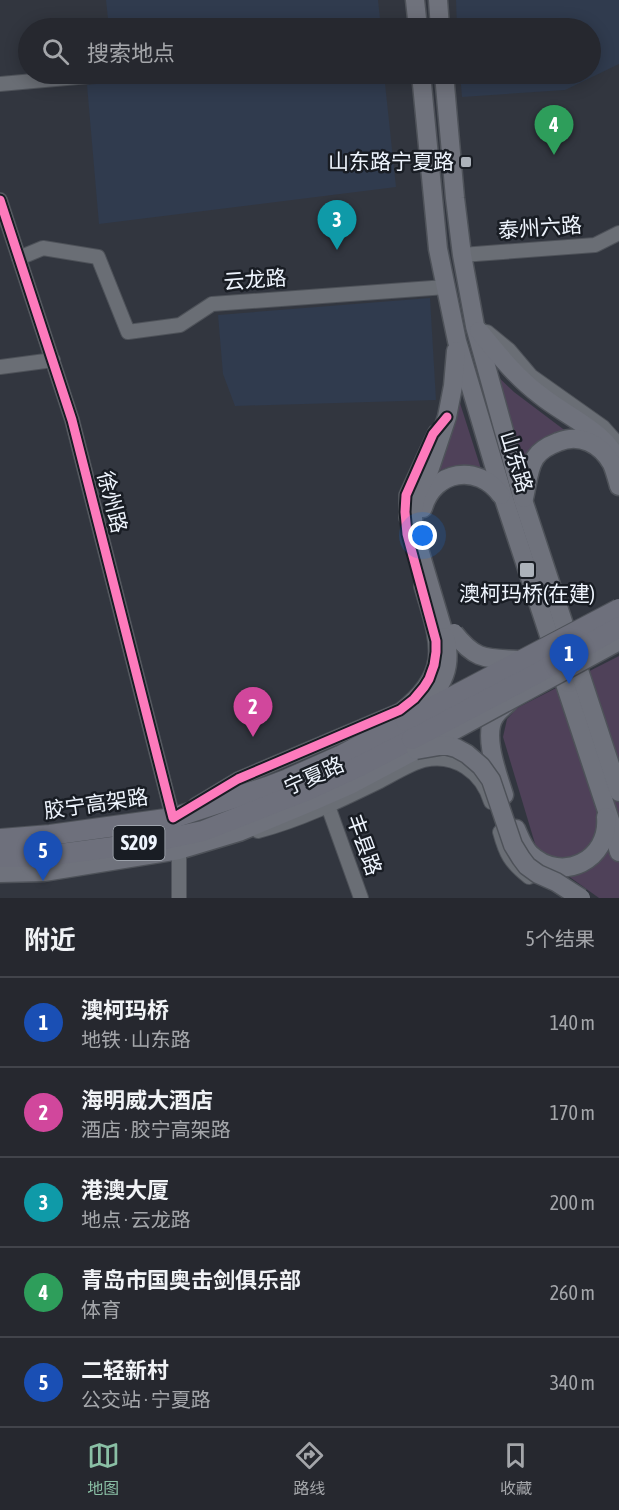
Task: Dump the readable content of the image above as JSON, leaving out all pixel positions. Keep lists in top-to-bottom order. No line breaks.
{"streets":{"highway":["胶宁高架路","S209"],"main road":["山东路","宁夏路"],"street":["泰州六路","云龙路","徐州路","丰县路"]},"crossings":[["泰州六路","山东路"],["云龙路","山东路"],["云龙路","徐州路"],["徐州路","胶宁高架路"],["宁夏路","胶宁高架路"]],"places":{"transit":["山东路宁夏路","澳柯玛桥(在建)"]},"page":{"search":"搜索地点","pins":["4","3","1","2","5"],"heading":["附近","5个结果"],"list":[{"mark":"1","name":"澳柯玛桥","note":"地铁 · 山东路","value":"140 m"},{"mark":"2","name":"海明威大酒店","note":"酒店 · 胶宁高架路","value":"170 m"},{"mark":"3","name":"港澳大厦","note":"地点 · 云龙路","value":"200 m"},{"mark":"4","name":"青岛市国奥击剑俱乐部","note":"体育","value":"260 m"},{"mark":"5","name":"二轻新村","note":"公交站 · 宁夏路","value":"340 m"}],"nav":["地图","路线","收藏"]}}
